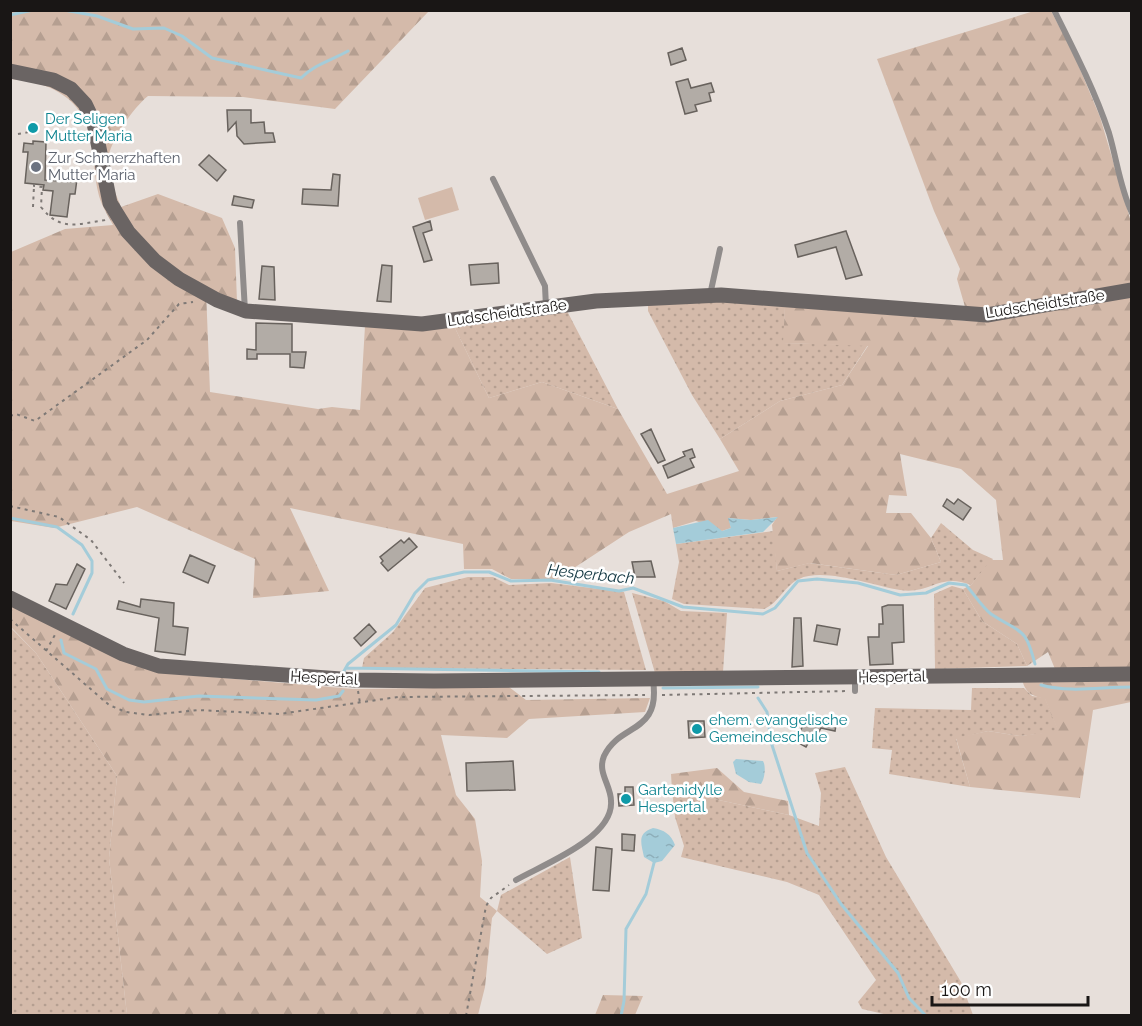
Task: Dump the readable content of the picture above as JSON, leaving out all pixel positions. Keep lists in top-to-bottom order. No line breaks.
{"streets":{"street":["Ludscheidtstraße","Hespertal"]},"water":["Hesperbach"],"places":["Der Seligen Mutter Maria","Zur Schmerzhaften Mutter Maria","ehem. evangelische Gemeindeschule","Gartenidylle Hespertal"],"scale_bar":"100 m"}
